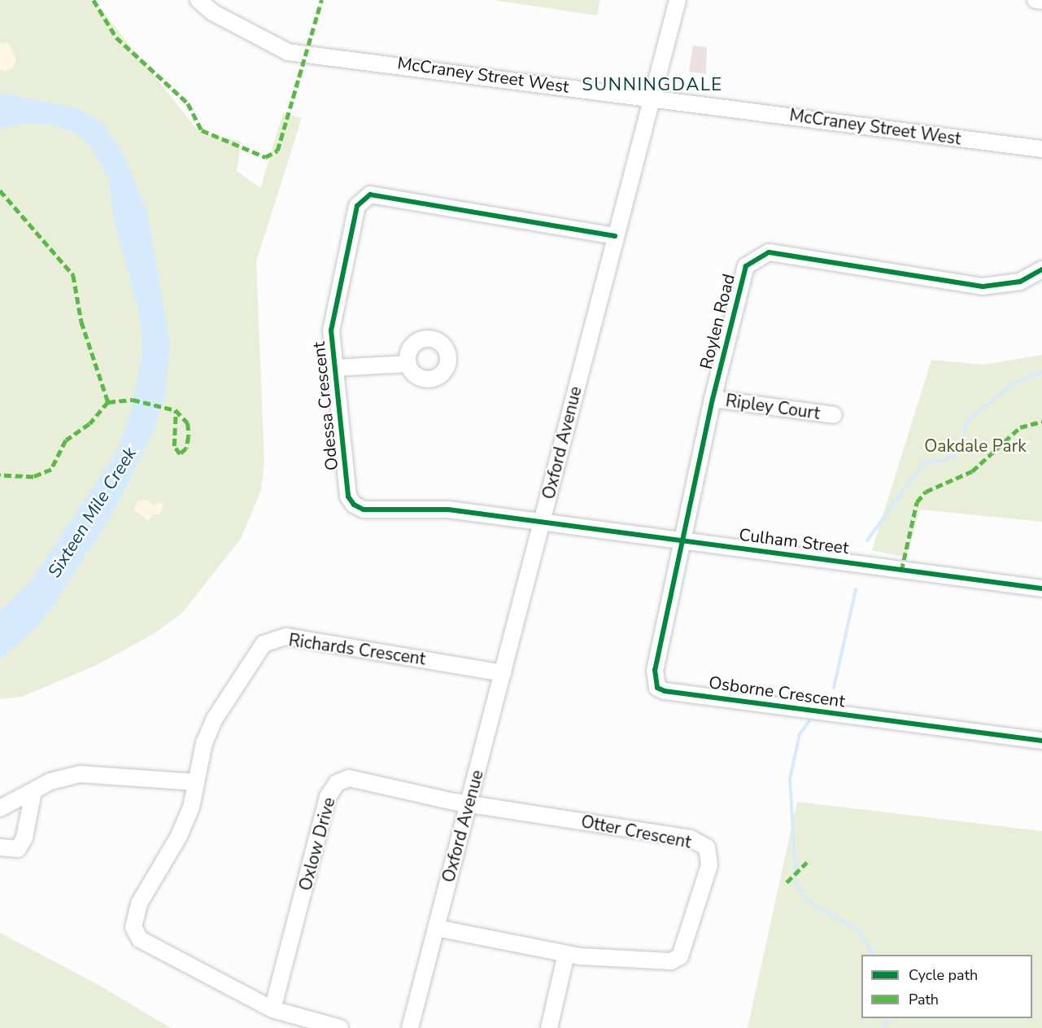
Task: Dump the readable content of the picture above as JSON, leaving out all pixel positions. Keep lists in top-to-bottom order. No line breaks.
{"streets":{"street":["McCraney Street West","Roylen Road","Odessa Crescent","Ripley Court","Oxford Avenue","Culham Street","Richards Crescent","Osborne Crescent","Otter Crescent","Oxlow Drive"]},"crossings":[["McCraney Street West","Oxford Avenue"],["Roylen Road","Ripley Court"],["Roylen Road","Culham Street"],["Roylen Road","Osborne Crescent"],["Odessa Crescent","Oxford Avenue"],["Odessa Crescent","Culham Street"],["Oxford Avenue","Culham Street"],["Oxford Avenue","Richards Crescent"],["Oxford Avenue","Otter Crescent"],["Oxford Avenue","Oxlow Drive"],["Culham Street","Osborne Crescent"],["Richards Crescent","Oxlow Drive"],["Otter Crescent","Oxlow Drive"]],"districts":["SUNNINGDALE"],"water":["Sixteen Mile Creek"],"parks":["Oakdale Park"],"legend":["Cycle path","Path"]}
